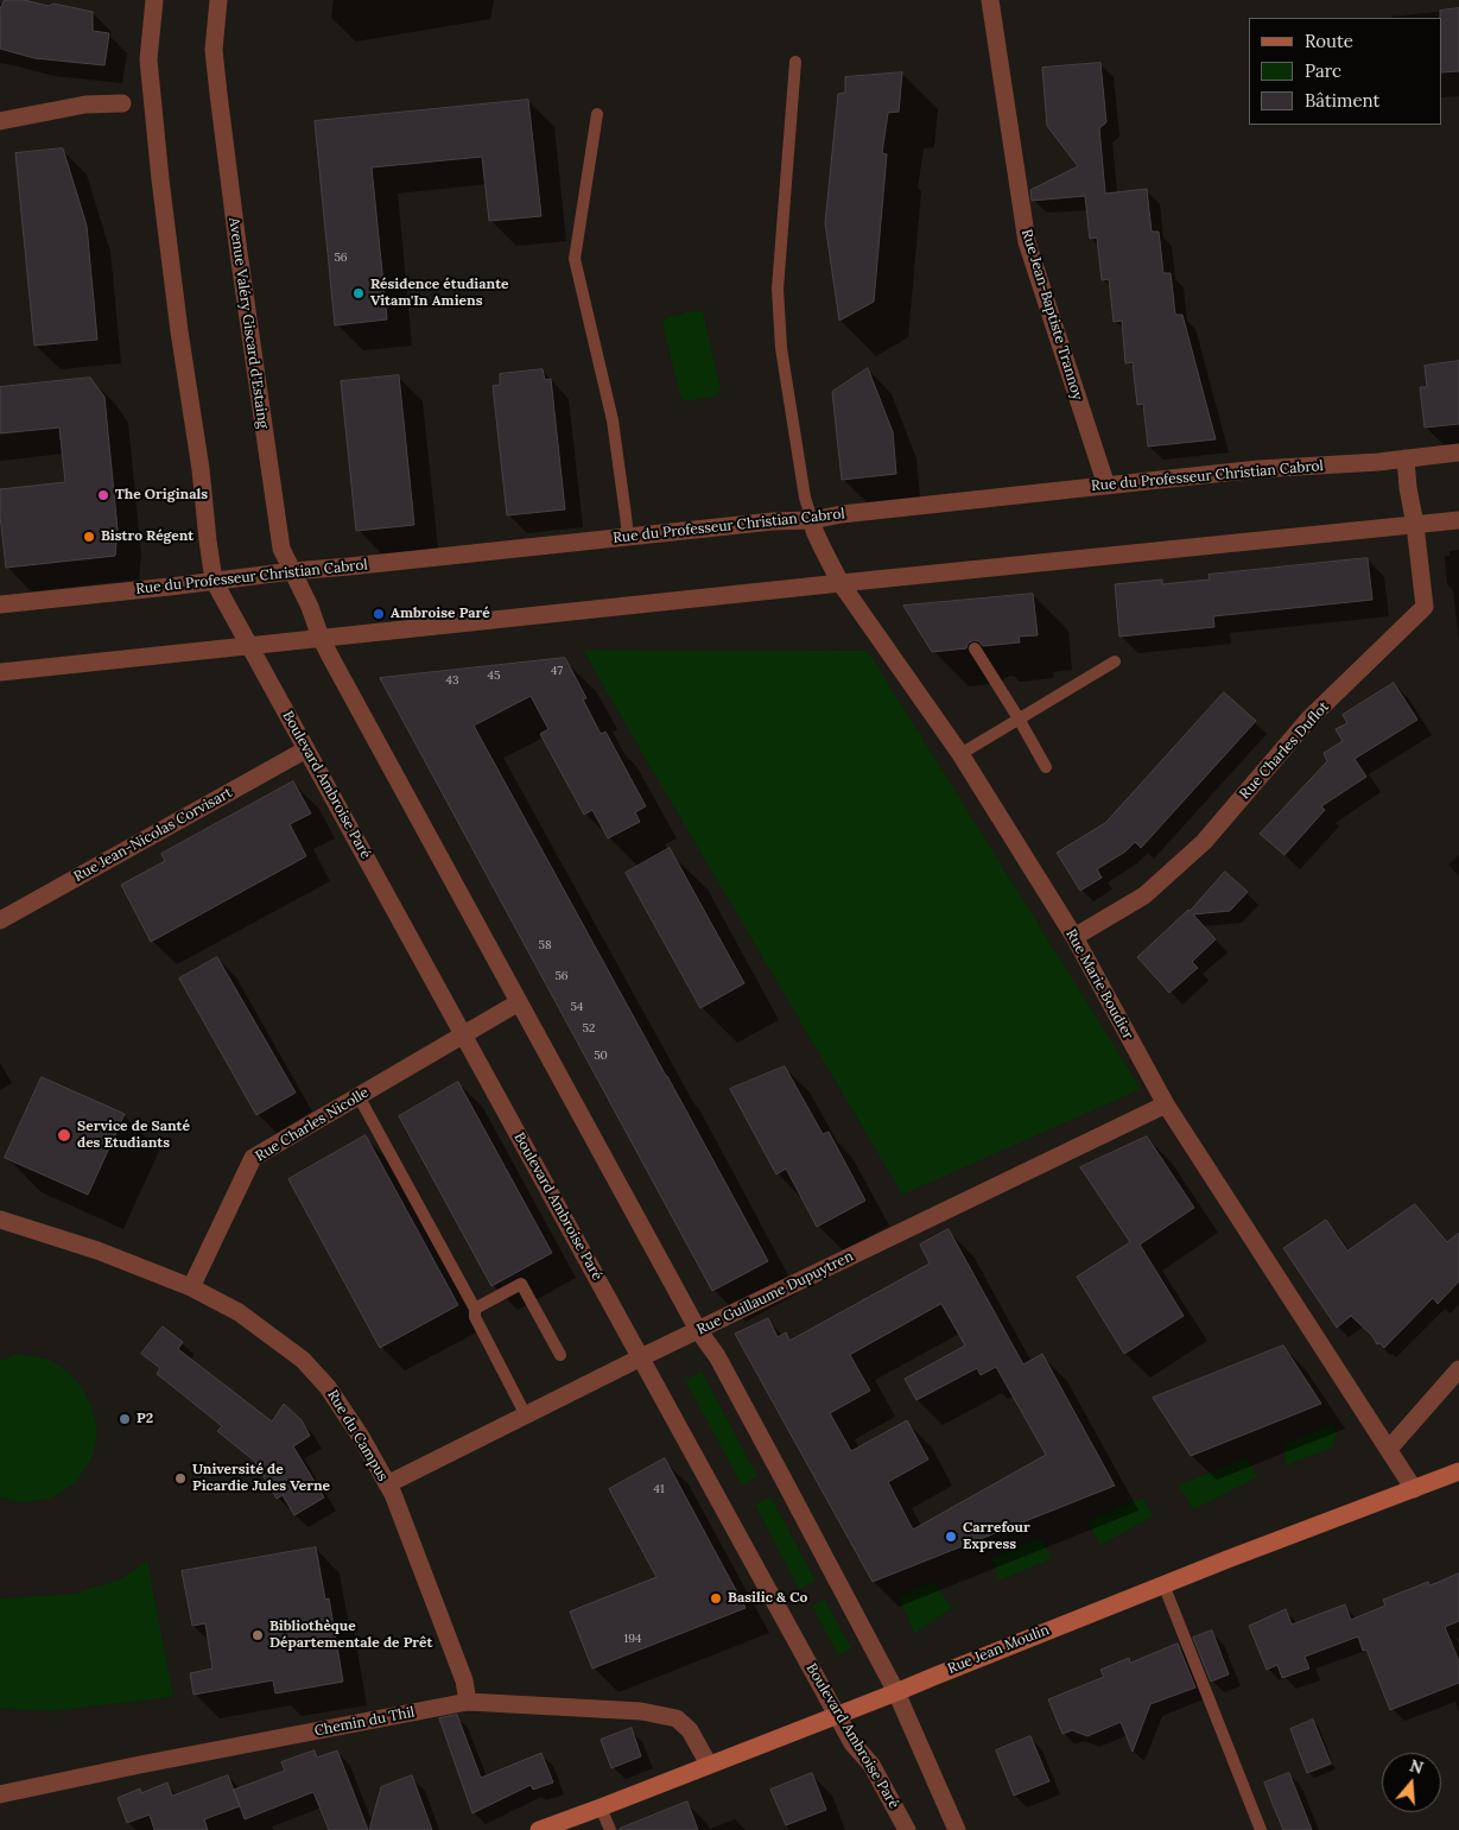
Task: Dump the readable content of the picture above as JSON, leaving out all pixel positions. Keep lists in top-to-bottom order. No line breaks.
{"streets":{"main road":["Rue Jean Moulin"],"street":["Rue Jean-Baptiste Trannoy","Avenue Valéry Giscard d'Estaing","Rue du Professeur Christian Cabrol","Rue Charles Duflot","Boulevard Ambroise Paré","Rue Jean-Nicolas Corvisart","Rue Marie Boudier","Rue Charles Nicolle","Rue Guillaume Dupuytren","Rue du Campus","Chemin du Thil"]},"crossings":[["Rue Jean-Baptiste Trannoy","Rue du Professeur Christian Cabrol"],["Avenue Valéry Giscard d'Estaing","Rue du Professeur Christian Cabrol"],["Rue du Professeur Christian Cabrol","Boulevard Ambroise Paré"],["Rue du Professeur Christian Cabrol","Rue Marie Boudier"],["Rue Charles Duflot","Rue Marie Boudier"],["Boulevard Ambroise Paré","Rue Jean-Nicolas Corvisart"],["Boulevard Ambroise Paré","Rue Charles Nicolle"],["Boulevard Ambroise Paré","Rue Guillaume Dupuytren"],["Boulevard Ambroise Paré","Rue Jean Moulin"],["Rue Marie Boudier","Rue Guillaume Dupuytren"],["Rue Marie Boudier","Rue Jean Moulin"],["Rue Charles Nicolle","Rue du Campus"],["Rue Guillaume Dupuytren","Rue du Campus"],["Rue du Campus","Chemin du Thil"],["Rue Jean Moulin","Chemin du Thil"]],"places":["Résidence étudiante Vitam'In Amiens","The Originals","Bistro Régent","Ambroise Paré","Service de Santé des Etudiants","P2","Université de Picardie Jules Verne","Carrefour Express","Basilic & Co","Bibliothèque Départementale de Prêt"],"house_numbers":["56","47","45","43","58","56","54","52","50","41","194"],"legend":["Route","Parc","Bâtiment"],"north":"top"}
